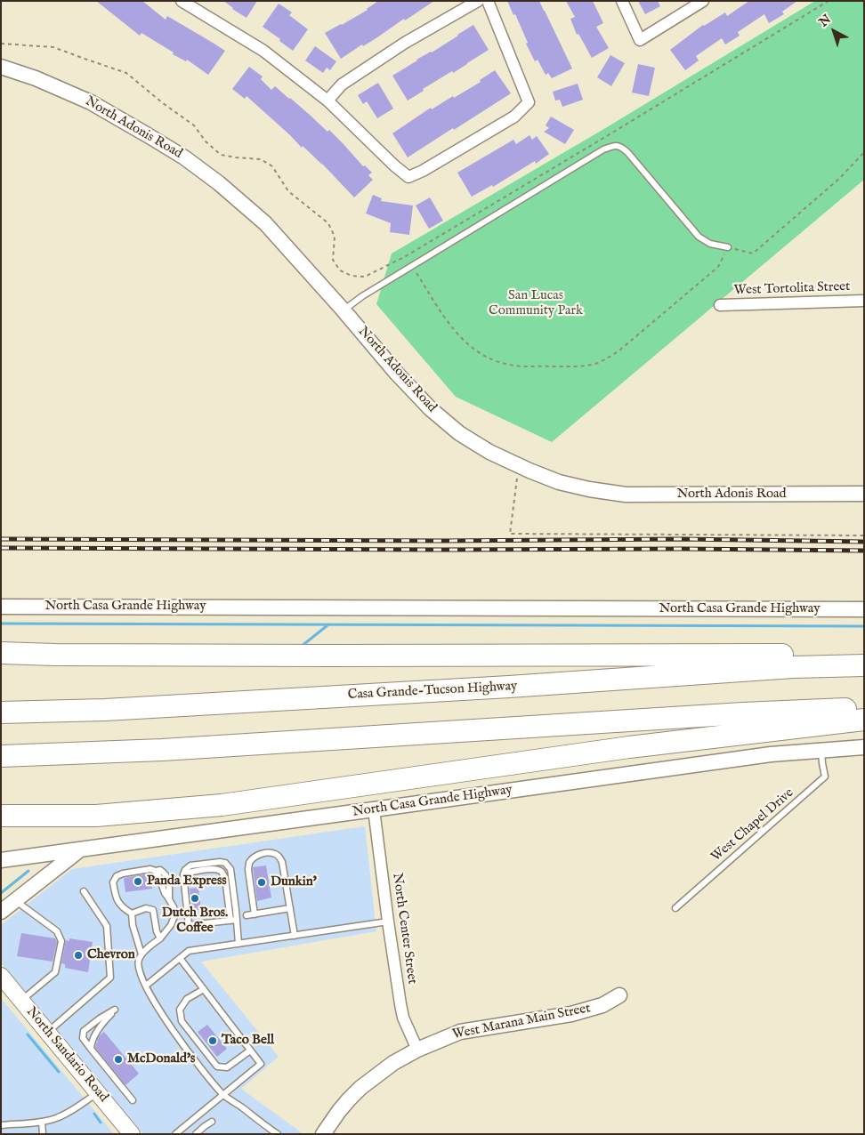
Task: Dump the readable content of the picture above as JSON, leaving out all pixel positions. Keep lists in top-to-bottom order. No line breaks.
{"streets":{"highway":["Casa Grande-Tucson Highway"],"main road":["North Sandario Road"],"street":["North Adonis Road","West Tortolita Street","North Casa Grande Highway","North Center Street","West Marana Main Street"],"lane":["West Chapel Drive"]},"crossings":[["North Casa Grande Highway","West Chapel Drive"],["North Casa Grande Highway","North Center Street"],["North Center Street","West Marana Main Street"]],"parks":["San Lucas Community Park"],"places":["Panda Express","Dunkin'","Dutch Bros. Coffee","Chevron","Taco Bell","McDonald's"],"north":"top left"}
